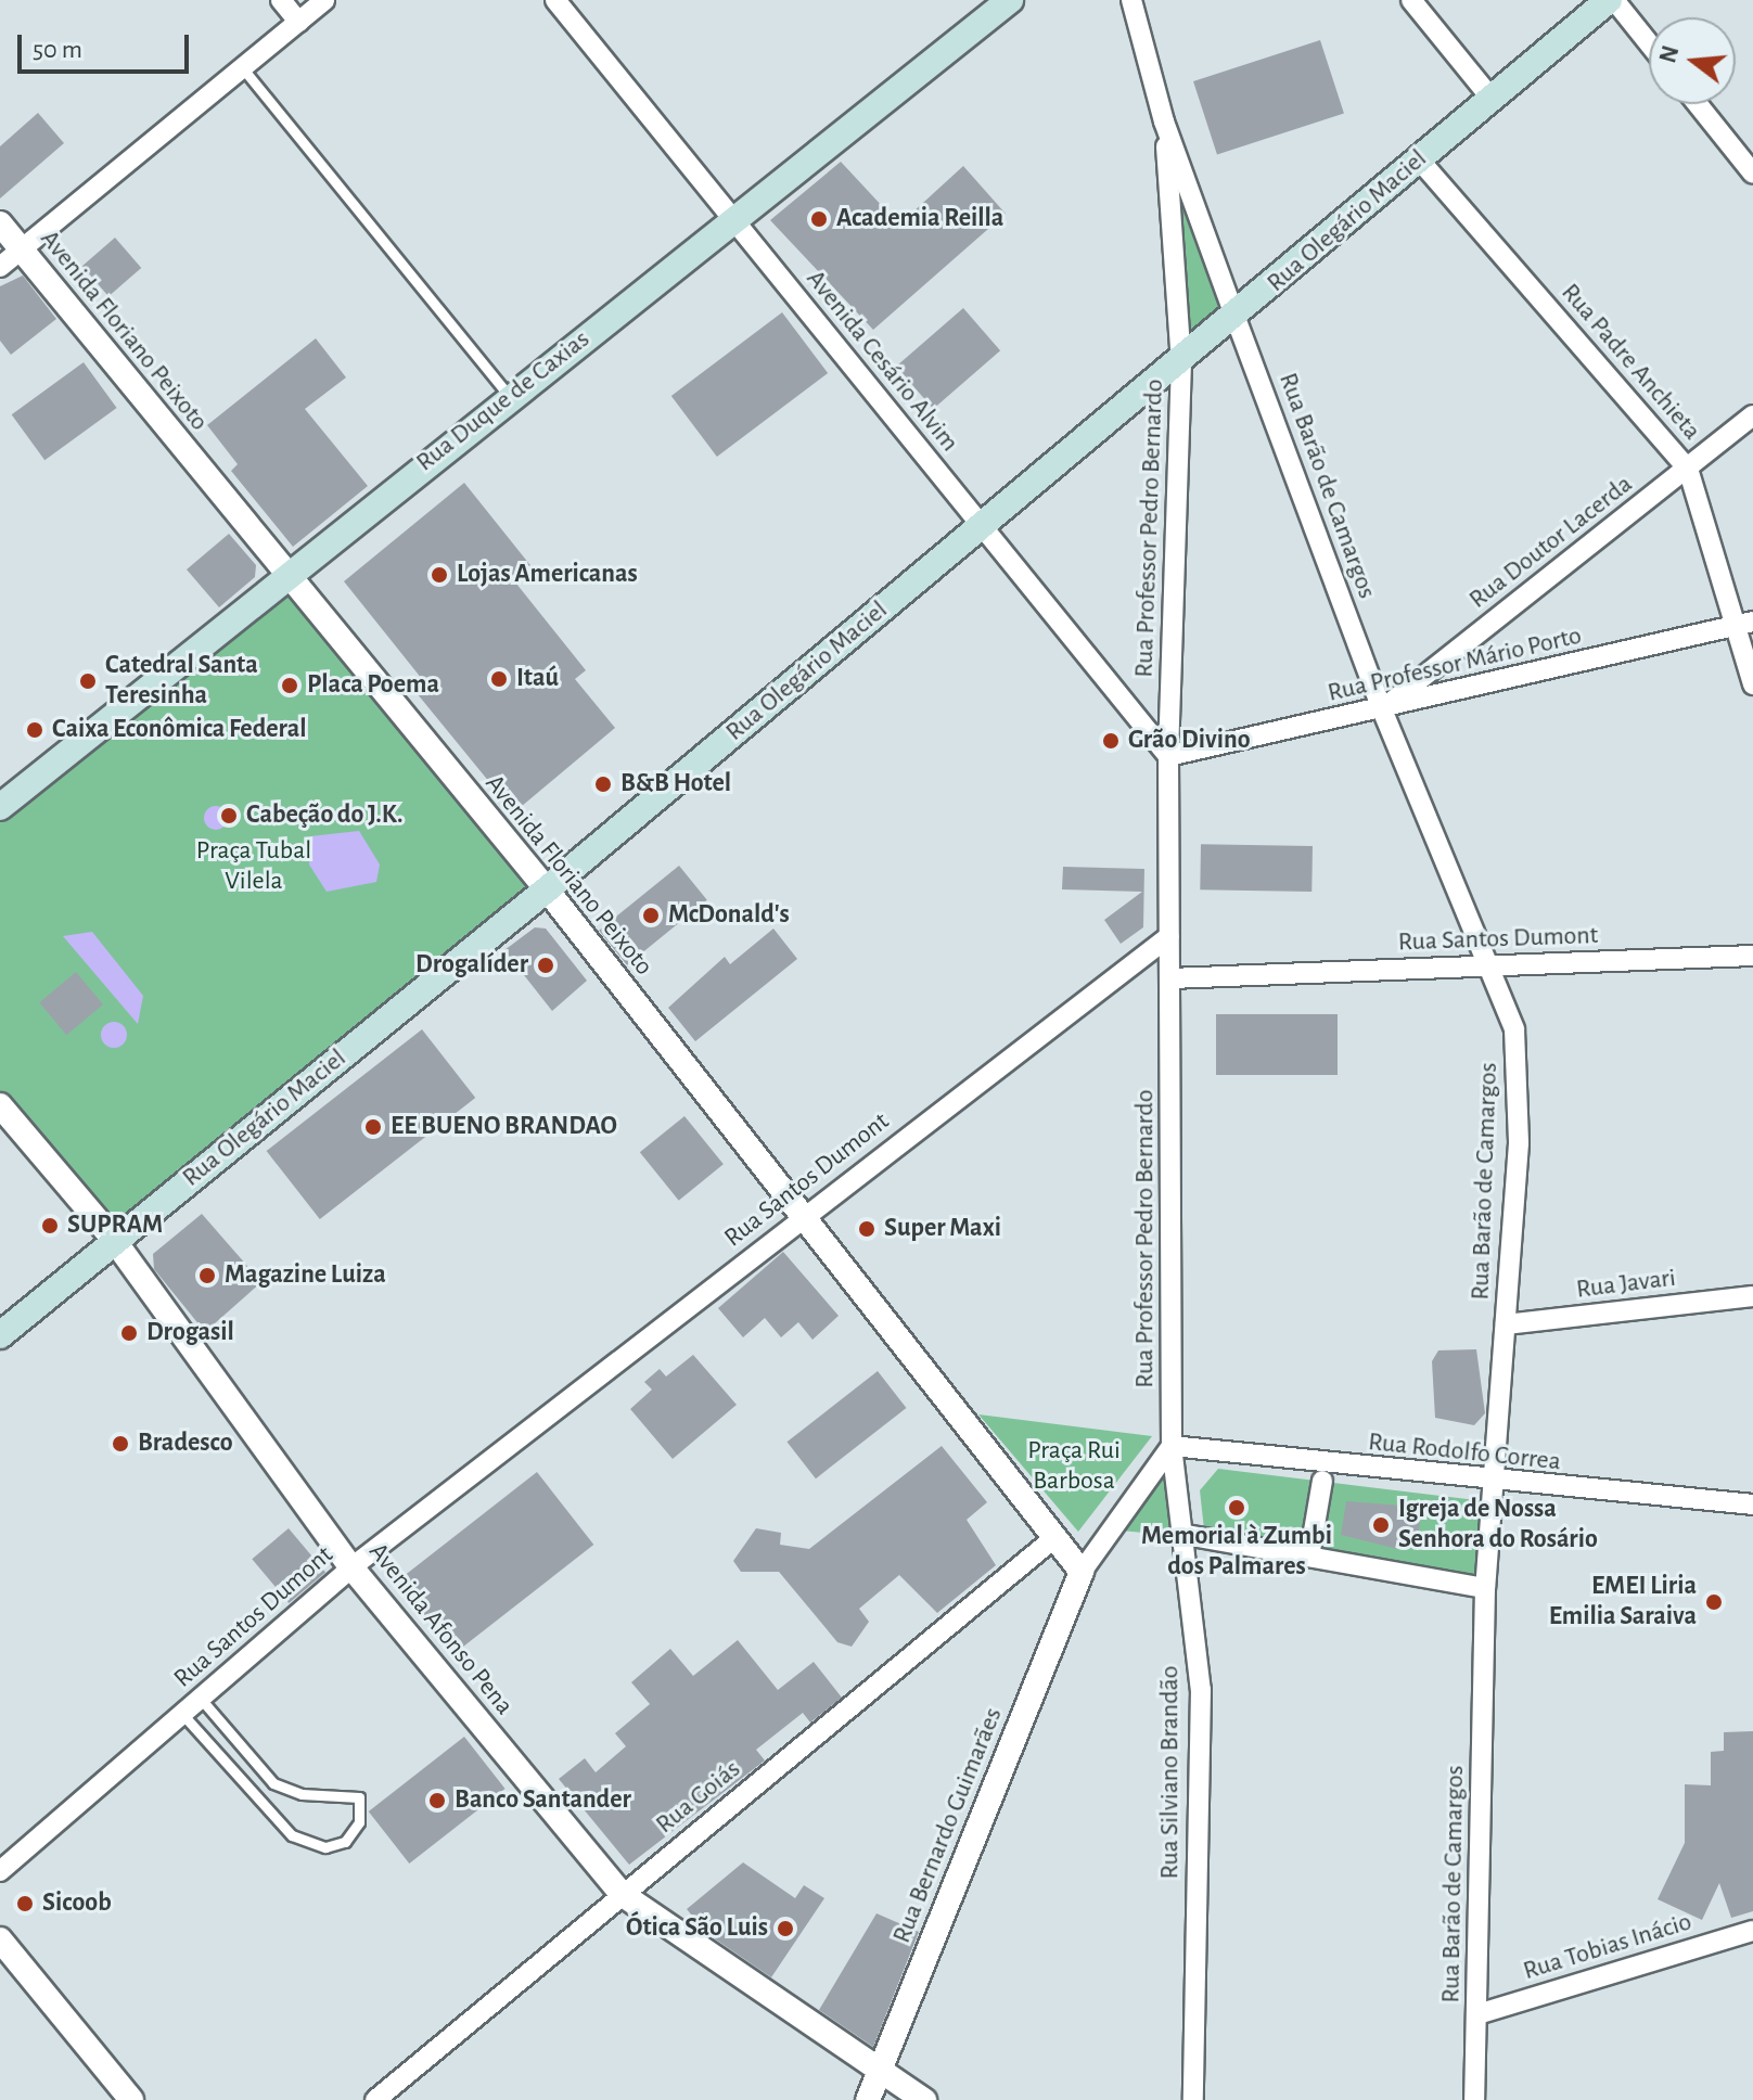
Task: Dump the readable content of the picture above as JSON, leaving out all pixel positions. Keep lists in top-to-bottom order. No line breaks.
{"streets":{"main road":["Rua Olegário Maciel","Rua Duque de Caxias"],"street":["Avenida Floriano Peixoto","Avenida Cesário Alvim","Rua Padre Anchieta","Rua Barão de Camargos","Rua Professor Pedro Bernardo","Rua Doutor Lacerda","Rua Professor Mário Porto","Rua Santos Dumont","Rua Javari","Rua Rodolfo Correa","Avenida Afonso Pena","Rua Silviano Brandão","Rua Goiás","Rua Bernardo Guimarães","Rua Tobias Inácio"]},"crossings":[["Rua Olegário Maciel","Avenida Floriano Peixoto"],["Rua Olegário Maciel","Avenida Cesário Alvim"],["Rua Olegário Maciel","Rua Padre Anchieta"],["Rua Olegário Maciel","Rua Barão de Camargos"],["Rua Olegário Maciel","Rua Professor Pedro Bernardo"],["Rua Olegário Maciel","Avenida Afonso Pena"],["Avenida Floriano Peixoto","Rua Duque de Caxias"],["Avenida Floriano Peixoto","Rua Santos Dumont"],["Avenida Floriano Peixoto","Rua Goiás"],["Avenida Floriano Peixoto","Rua Bernardo Guimarães"],["Avenida Cesário Alvim","Rua Duque de Caxias"],["Avenida Cesário Alvim","Rua Professor Pedro Bernardo"],["Avenida Cesário Alvim","Rua Professor Mário Porto"],["Rua Padre Anchieta","Rua Doutor Lacerda"],["Rua Padre Anchieta","Rua Professor Mário Porto"],["Rua Barão de Camargos","Rua Professor Pedro Bernardo"],["Rua Barão de Camargos","Rua Doutor Lacerda"],["Rua Barão de Camargos","Rua Professor Mário Porto"],["Rua Barão de Camargos","Rua Santos Dumont"],["Rua Barão de Camargos","Rua Javari"],["Rua Barão de Camargos","Rua Rodolfo Correa"],["Rua Barão de Camargos","Rua Tobias Inácio"],["Rua Professor Pedro Bernardo","Rua Professor Mário Porto"],["Rua Professor Pedro Bernardo","Rua Santos Dumont"],["Rua Professor Pedro Bernardo","Rua Rodolfo Correa"],["Rua Professor Pedro Bernardo","Rua Silviano Brandão"],["Rua Doutor Lacerda","Rua Professor Mário Porto"],["Rua Santos Dumont","Avenida Afonso Pena"],["Rua Rodolfo Correa","Rua Silviano Brandão"],["Avenida Afonso Pena","Rua Goiás"],["Avenida Afonso Pena","Rua Bernardo Guimarães"]],"parks":["Praça Tubal Vilela","Praça Rui Barbosa"],"places":["Academia Reilla","Lojas Americanas","Itaú","Catedral Santa Teresinha","Placa Poema","Caixa Econômica Federal","Grão Divino","B&B Hotel","Cabeção do J.K.","McDonald's","Drogalíder","EE BUENO BRANDAO","SUPRAM","Super Maxi","Magazine Luiza","Drogasil","Bradesco","Memorial à Zumbi dos Palmares","Igreja de Nossa Senhora do Rosário","EMEI Liria Emilia Saraiva","Banco Santander","Sicoob","Ótica São Luis"],"scale_bar":"50 m","north":"left"}
